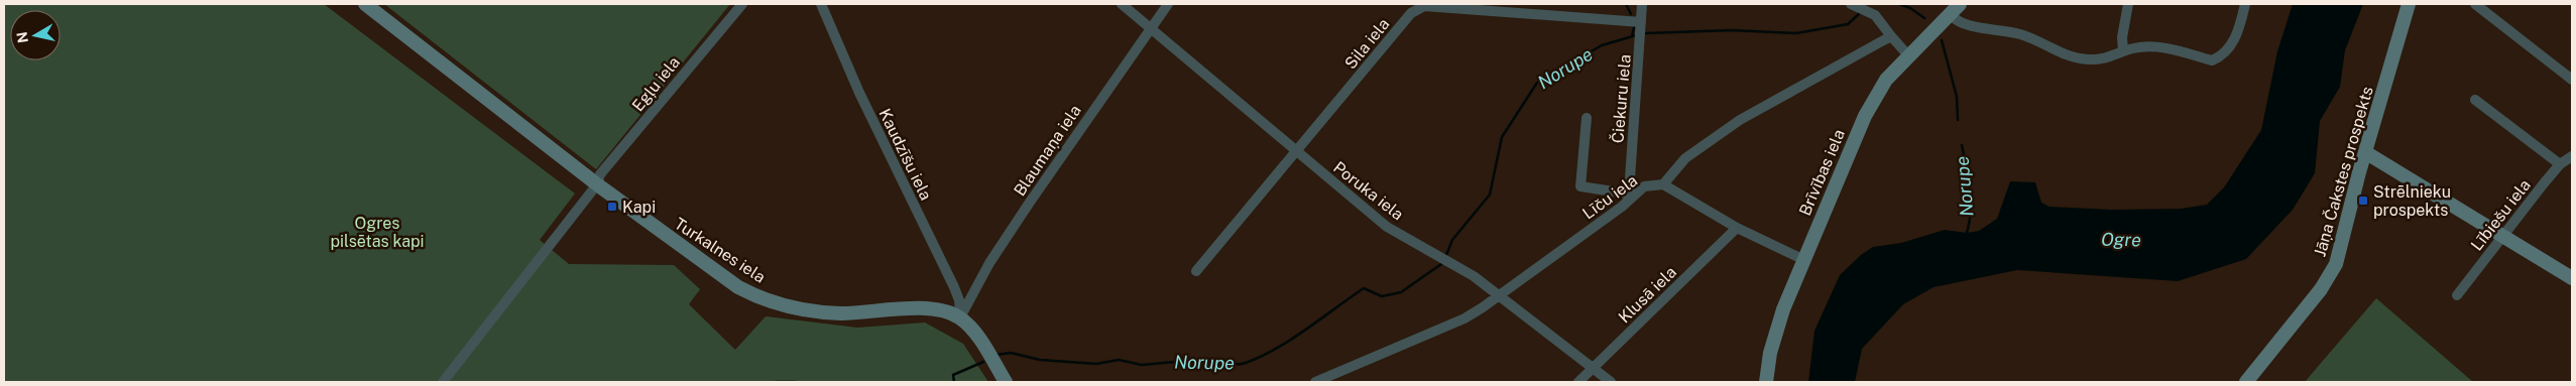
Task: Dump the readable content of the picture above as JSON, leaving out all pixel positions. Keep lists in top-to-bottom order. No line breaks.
{"streets":{"main road":["Jāņa Čakstes prospekts","Brīvības iela","Turkalnes iela"],"street":["Sila iela","Egļu iela","Čiekuru iela","Blaumaņa iela","Kaudzīšu iela","Poruka iela","Līču iela","Lībiešu iela","Klusā iela"]},"crossings":[["Sila iela","Čiekuru iela"],["Sila iela","Poruka iela"],["Egļu iela","Turkalnes iela"],["Čiekuru iela","Līču iela"],["Blaumaņa iela","Kaudzīšu iela"],["Blaumaņa iela","Poruka iela"],["Blaumaņa iela","Turkalnes iela"],["Kaudzīšu iela","Turkalnes iela"],["Poruka iela","Līču iela"],["Poruka iela","Klusā iela"]],"water":["Norupe","Ogre"],"parks":["Ogres pilsētas kapi"],"places":{"transit":["Strēlnieku prospekts","Kapi"]},"north":"left"}
